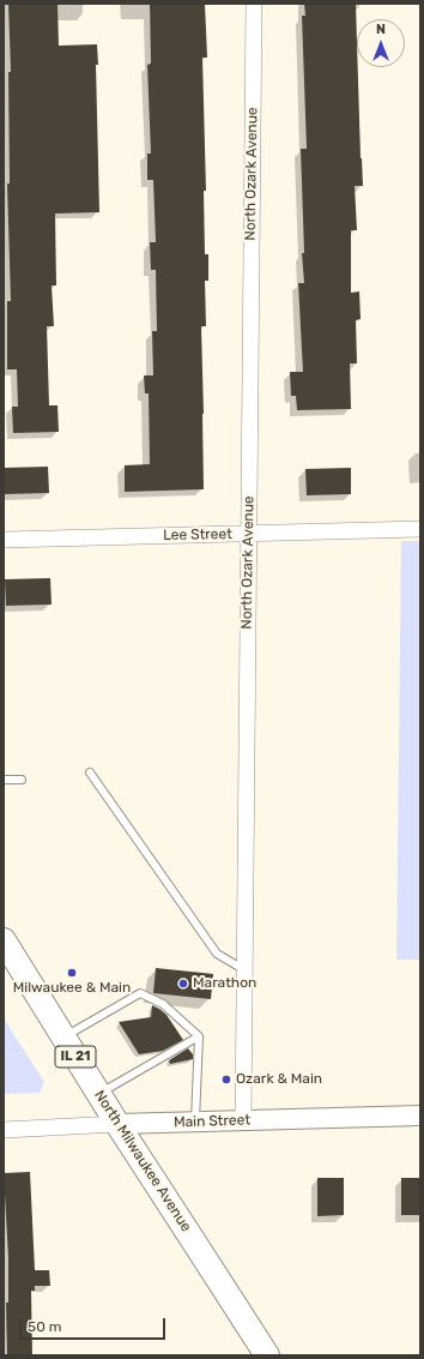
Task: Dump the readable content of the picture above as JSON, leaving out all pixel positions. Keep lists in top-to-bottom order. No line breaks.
{"streets":{"main road":["IL 21","North Milwaukee Avenue"],"street":["North Ozark Avenue","Lee Street","Main Street"]},"crossings":[["North Ozark Avenue","Lee Street"],["North Ozark Avenue","Main Street"],["Main Street","North Milwaukee Avenue"]],"places":["Milwaukee & Main","Marathon","Ozark & Main"],"scale_bar":"50 m","north":"top"}
